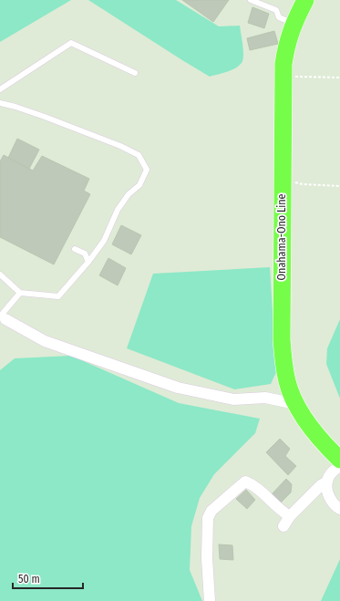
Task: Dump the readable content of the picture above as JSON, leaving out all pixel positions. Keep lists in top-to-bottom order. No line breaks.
{"streets":{"main road":["Onahama-Ono Line"]},"scale_bar":"50 m"}
